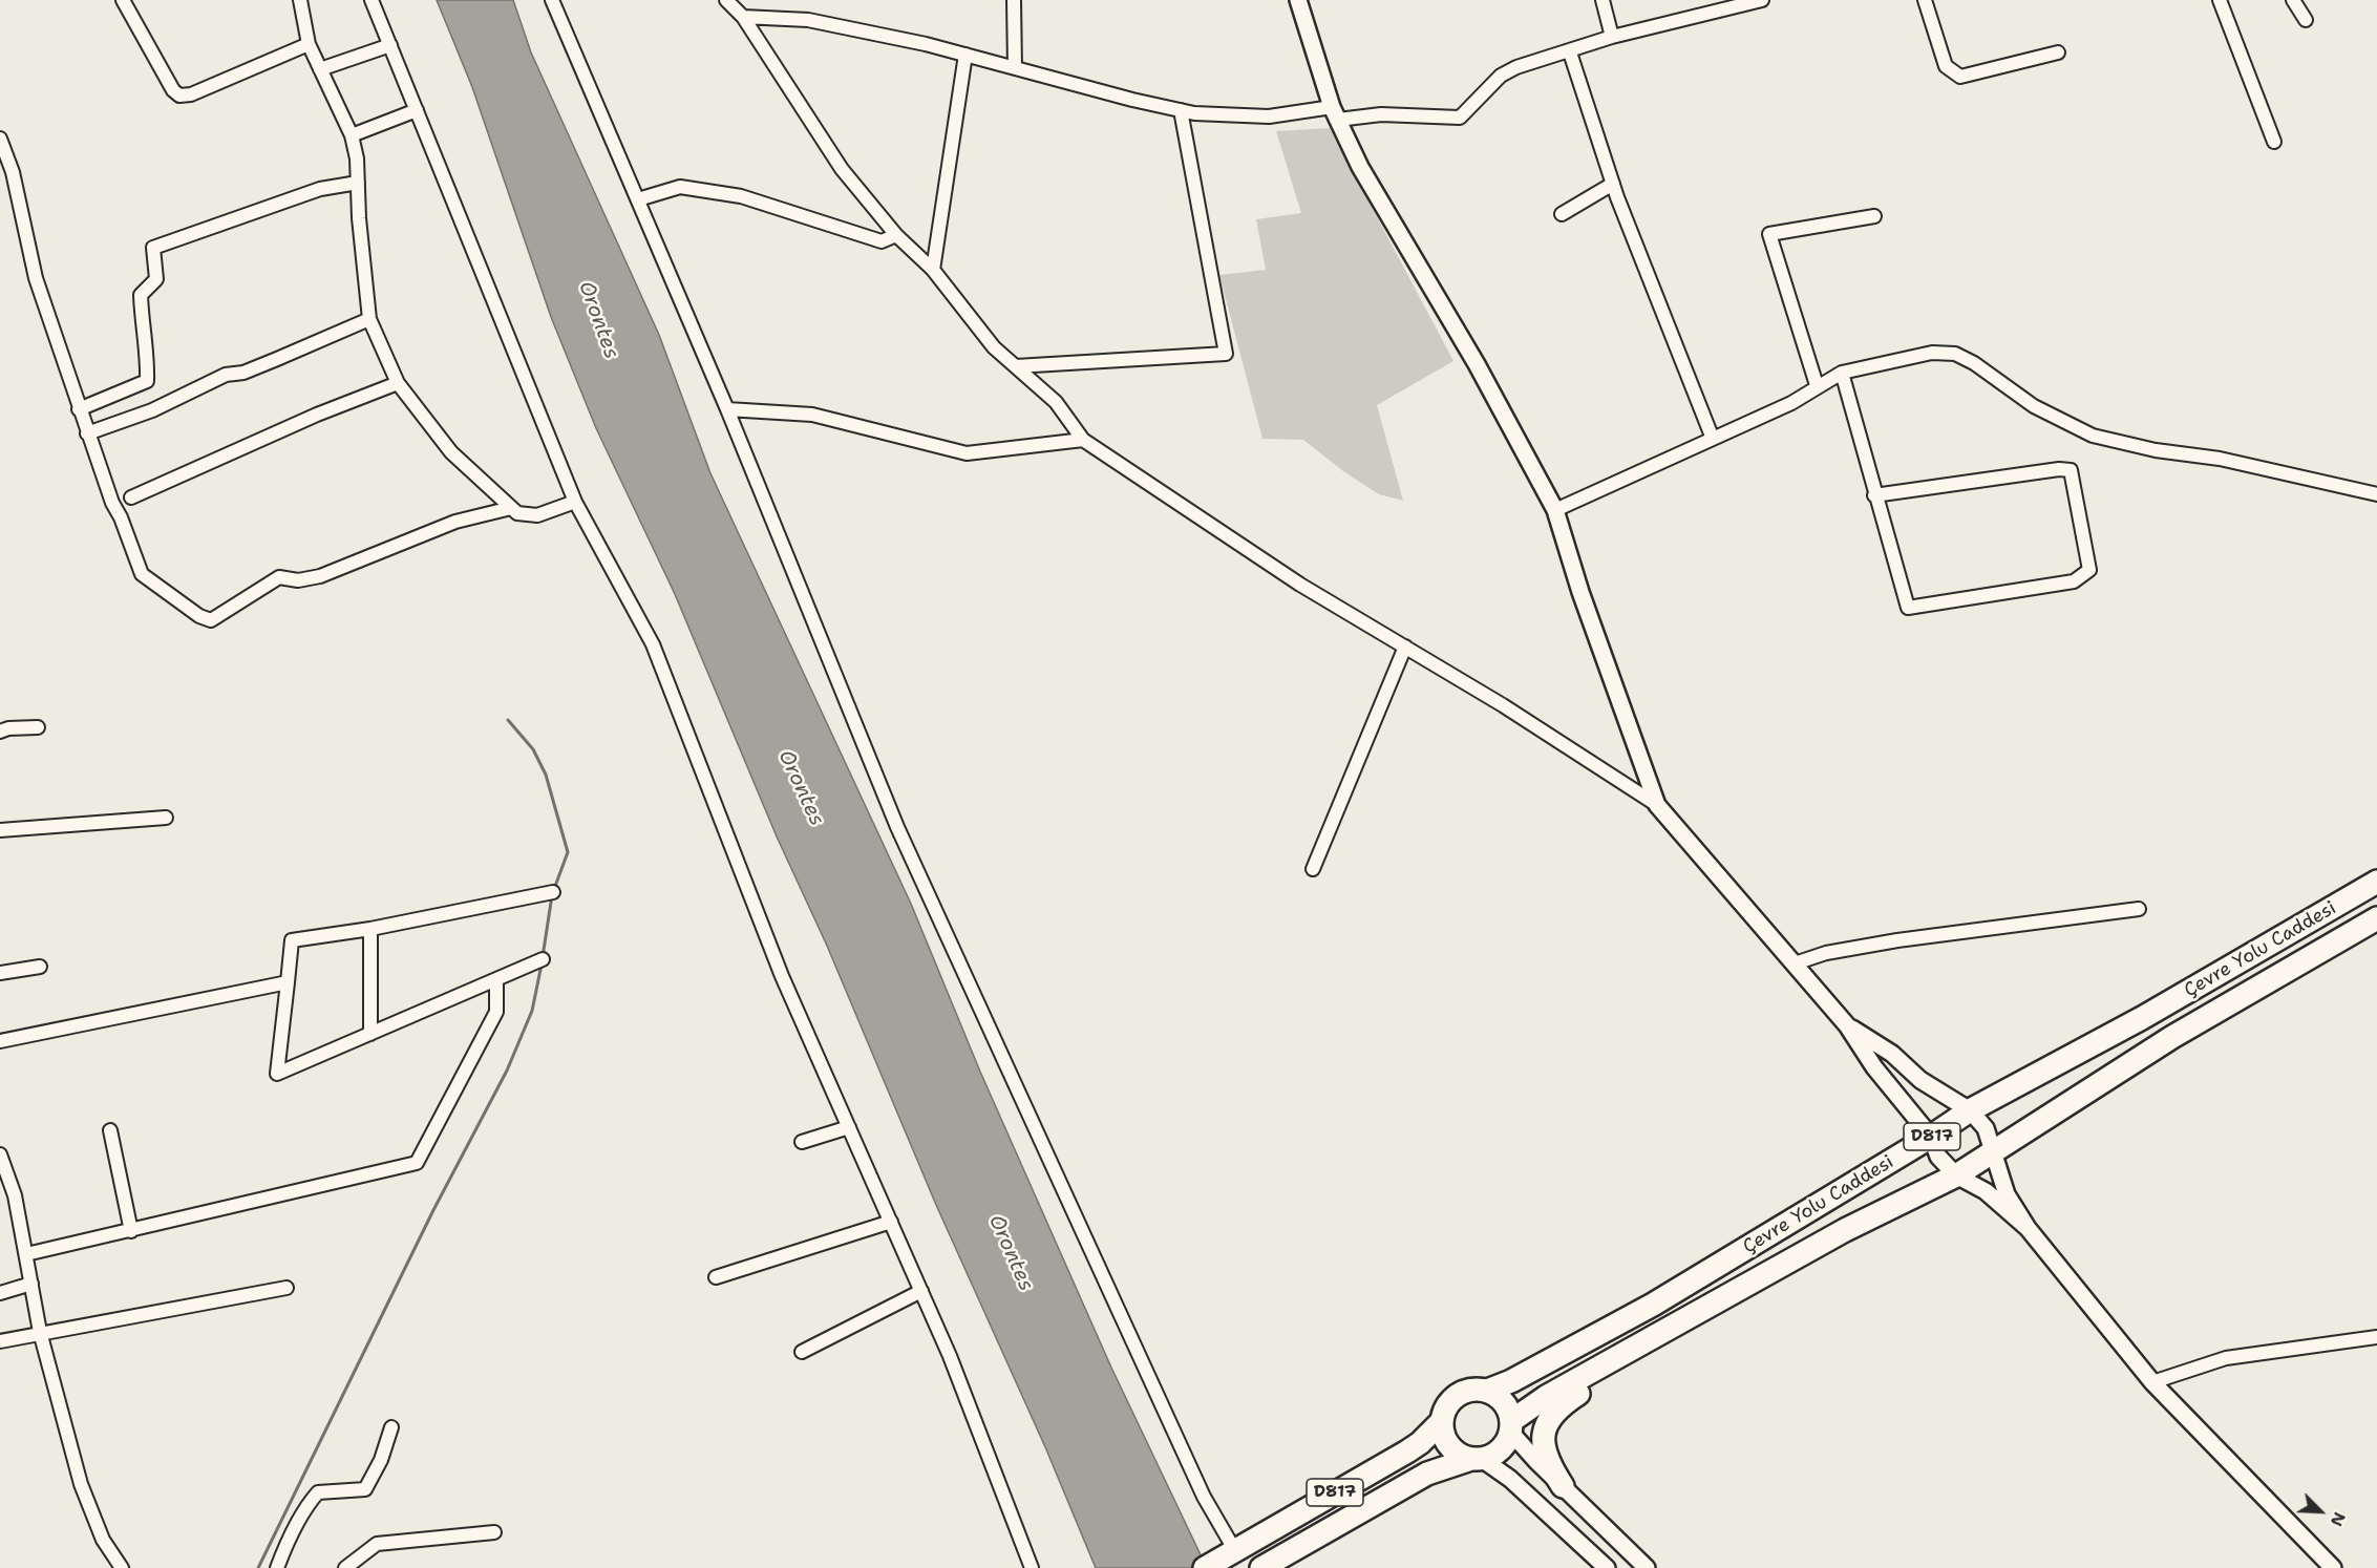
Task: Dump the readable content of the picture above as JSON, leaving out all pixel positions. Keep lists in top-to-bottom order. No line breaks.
{"streets":{"highway":["Çevre Yolu Caddesi","D817"]},"water":["Orontes"],"north":"bottom right"}
